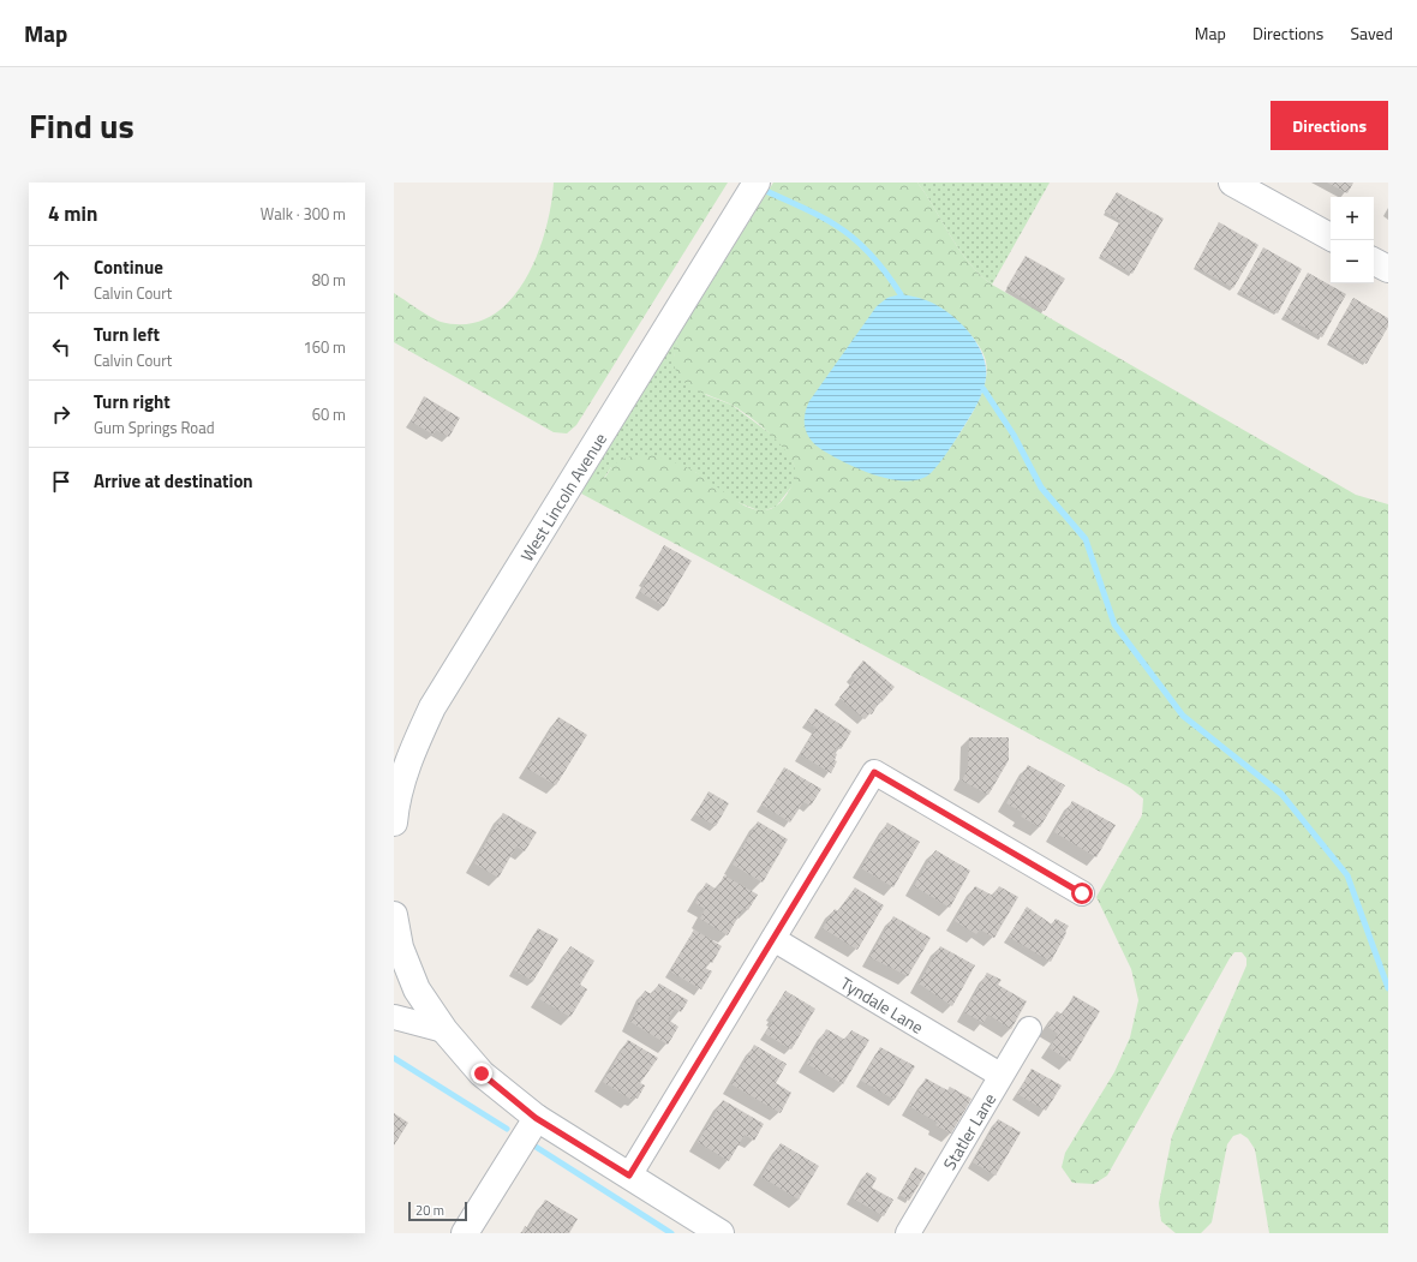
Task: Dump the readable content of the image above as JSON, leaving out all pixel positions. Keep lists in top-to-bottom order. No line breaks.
{"streets":{"main road":["West Lincoln Avenue"],"street":["Tyndale Lane","Statler Lane"]},"scale_bar":"20 m","page":{"header":"Map","nav":["Map","Directions","Saved"],"title":"Find us","buttons":"Directions","heading":["4 min","Walk · 300 m"],"map_buttons":["+","−"],"list":[["Continue","Calvin Court","80 m"],["Turn left","Calvin Court","160 m"],["Turn right","Gum Springs Road","60 m"],"Arrive at destination"],"scale":"20 m"}}
